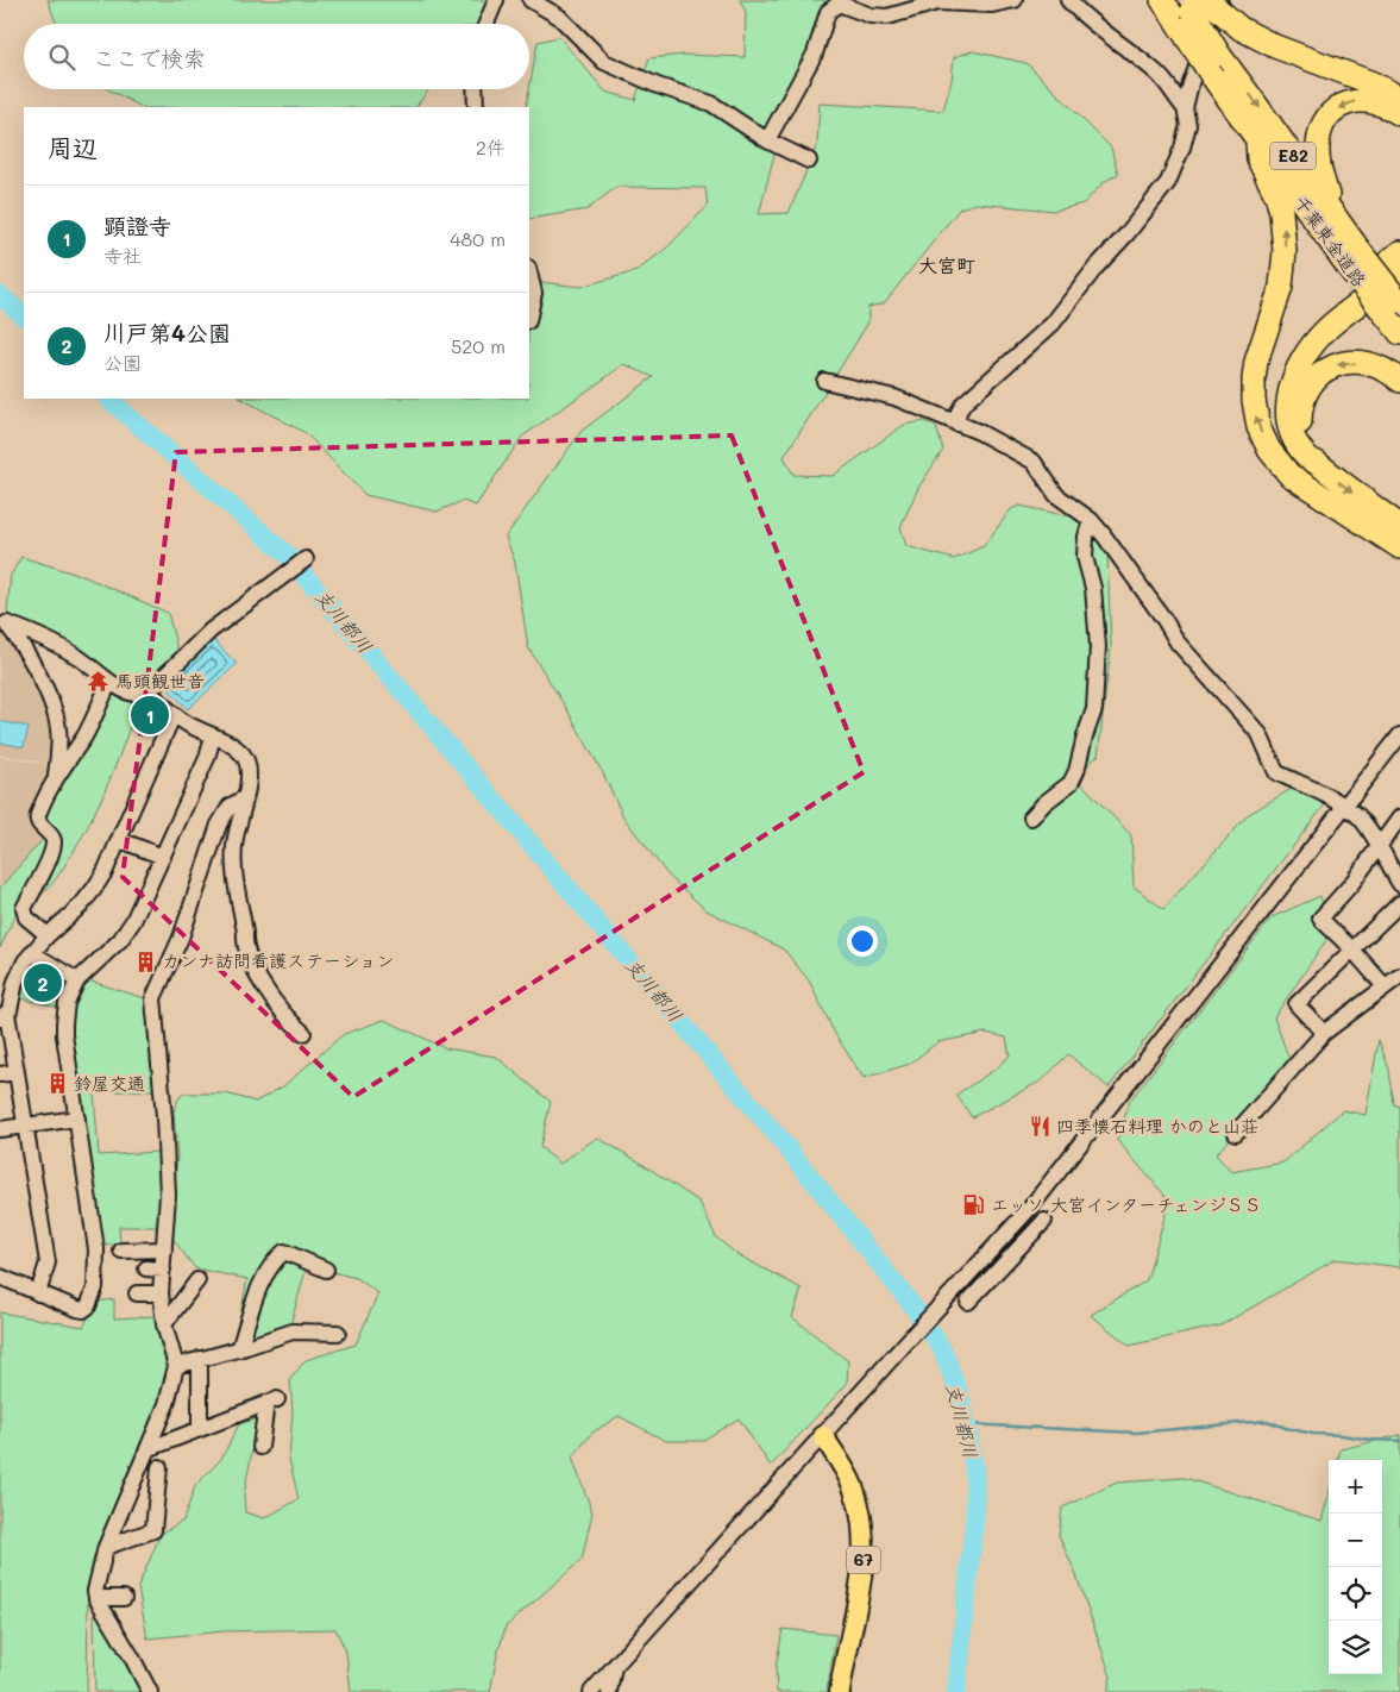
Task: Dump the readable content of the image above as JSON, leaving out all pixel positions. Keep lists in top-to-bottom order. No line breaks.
{"streets":{"highway":["E82","千葉東金道路"],"main road":["67"]},"districts":["大宮町"],"water":["支川都川"],"places":{"temple":["馬頭観世音"],"building":["カンナ訪問看護ステーション","鈴屋交通"],"restaurant":["四季懐石料理 かのと山荘"],"fuel station":["エッソ 大宮インターチェンジＳＳ"]},"page":{"search":"ここで検索","heading":["周辺","2件"],"list":[{"mark":"1","name":"顕證寺","note":"寺社","value":"480 m"},{"mark":"2","name":"川戸第4公園","note":"公園","value":"520 m"}],"pins":["1","2"],"map_buttons":["+","−"]}}
